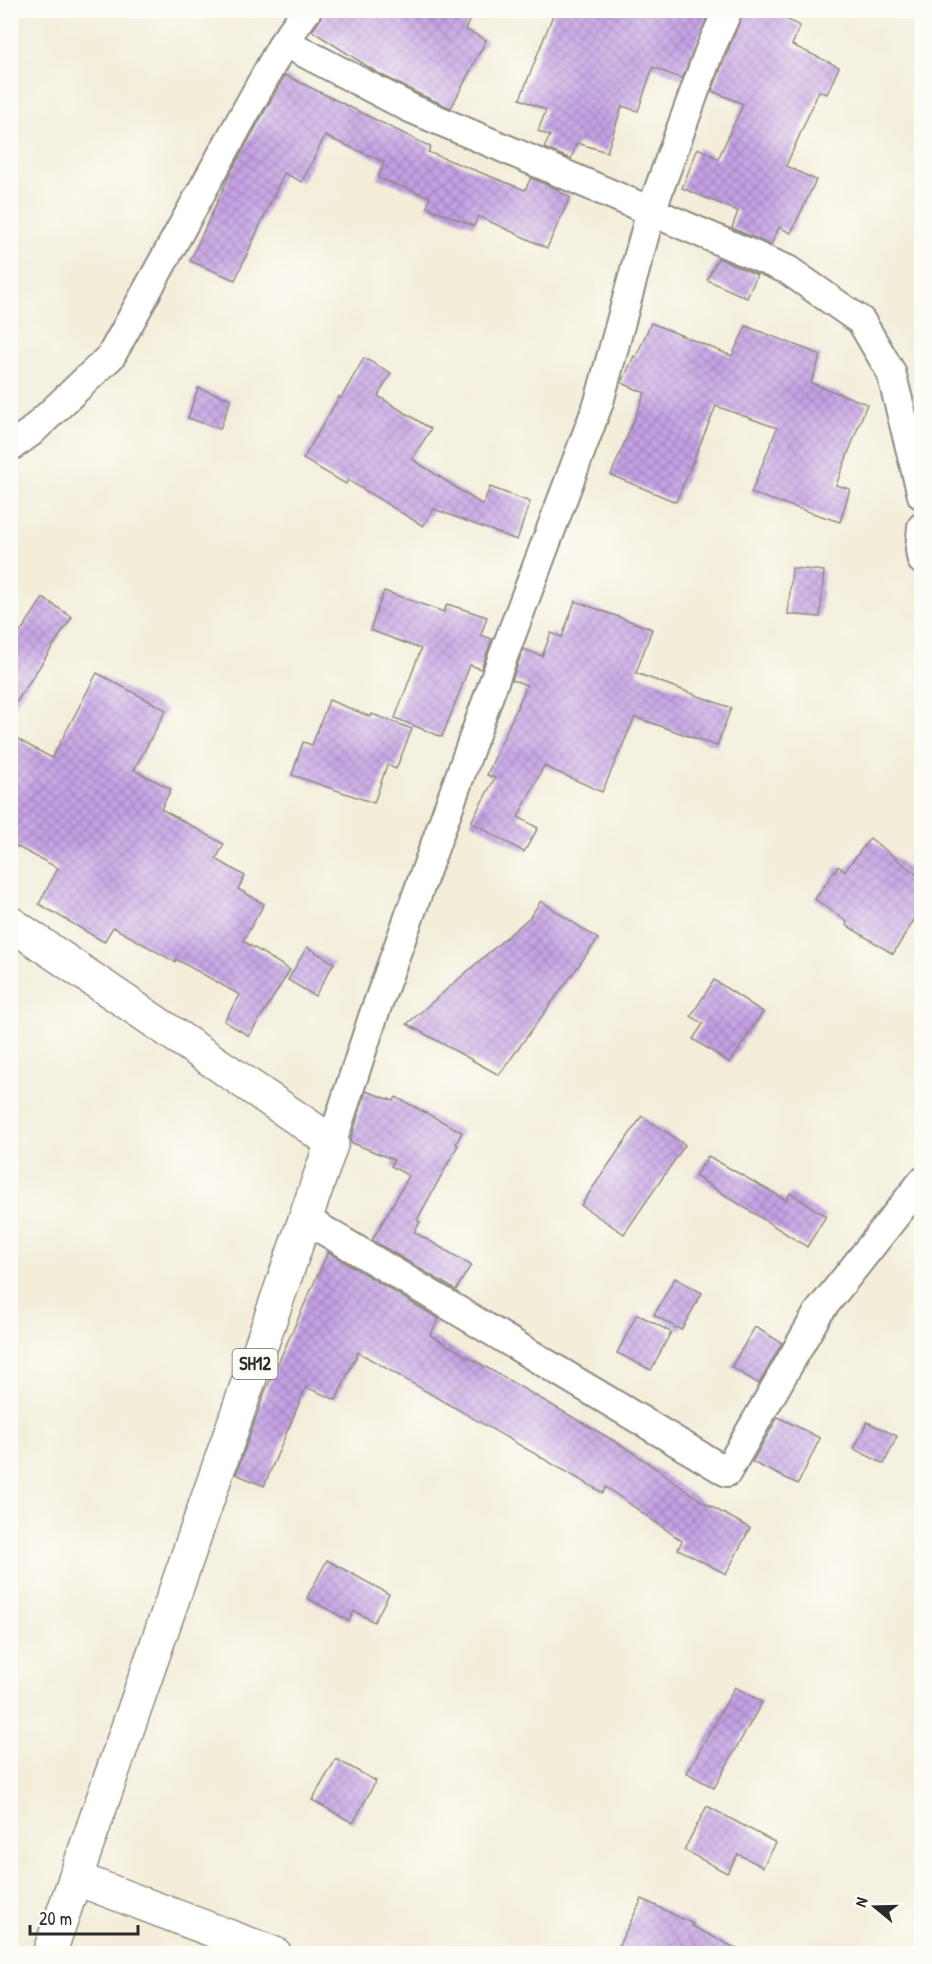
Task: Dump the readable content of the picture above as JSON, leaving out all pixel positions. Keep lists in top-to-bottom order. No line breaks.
{"streets":{"main road":["SH12"]},"scale_bar":"20 m","north":"left"}
